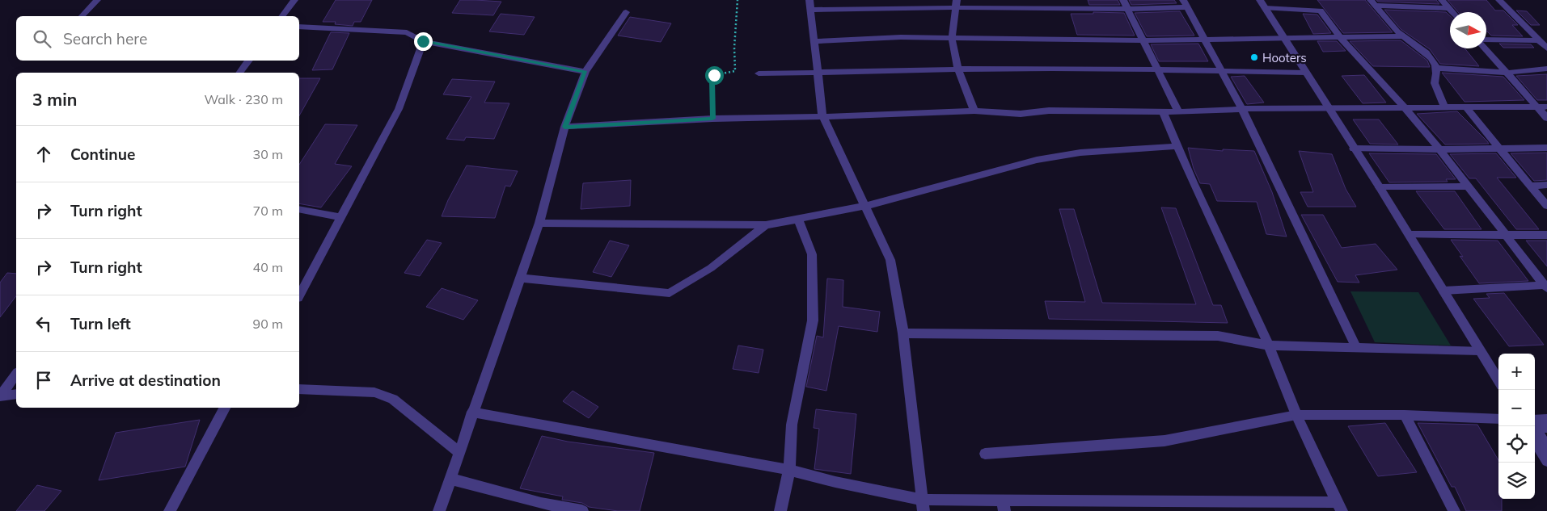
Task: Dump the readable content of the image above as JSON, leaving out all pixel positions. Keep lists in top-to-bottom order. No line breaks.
{"places":["Hooters"],"north":"right","page":{"search":"Search here","heading":["3 min","Walk · 230 m"],"list":[["Continue","30 m"],["Turn right","70 m"],["Turn right","40 m"],["Turn left","90 m"],"Arrive at destination"],"map_buttons":["+","−"]}}
